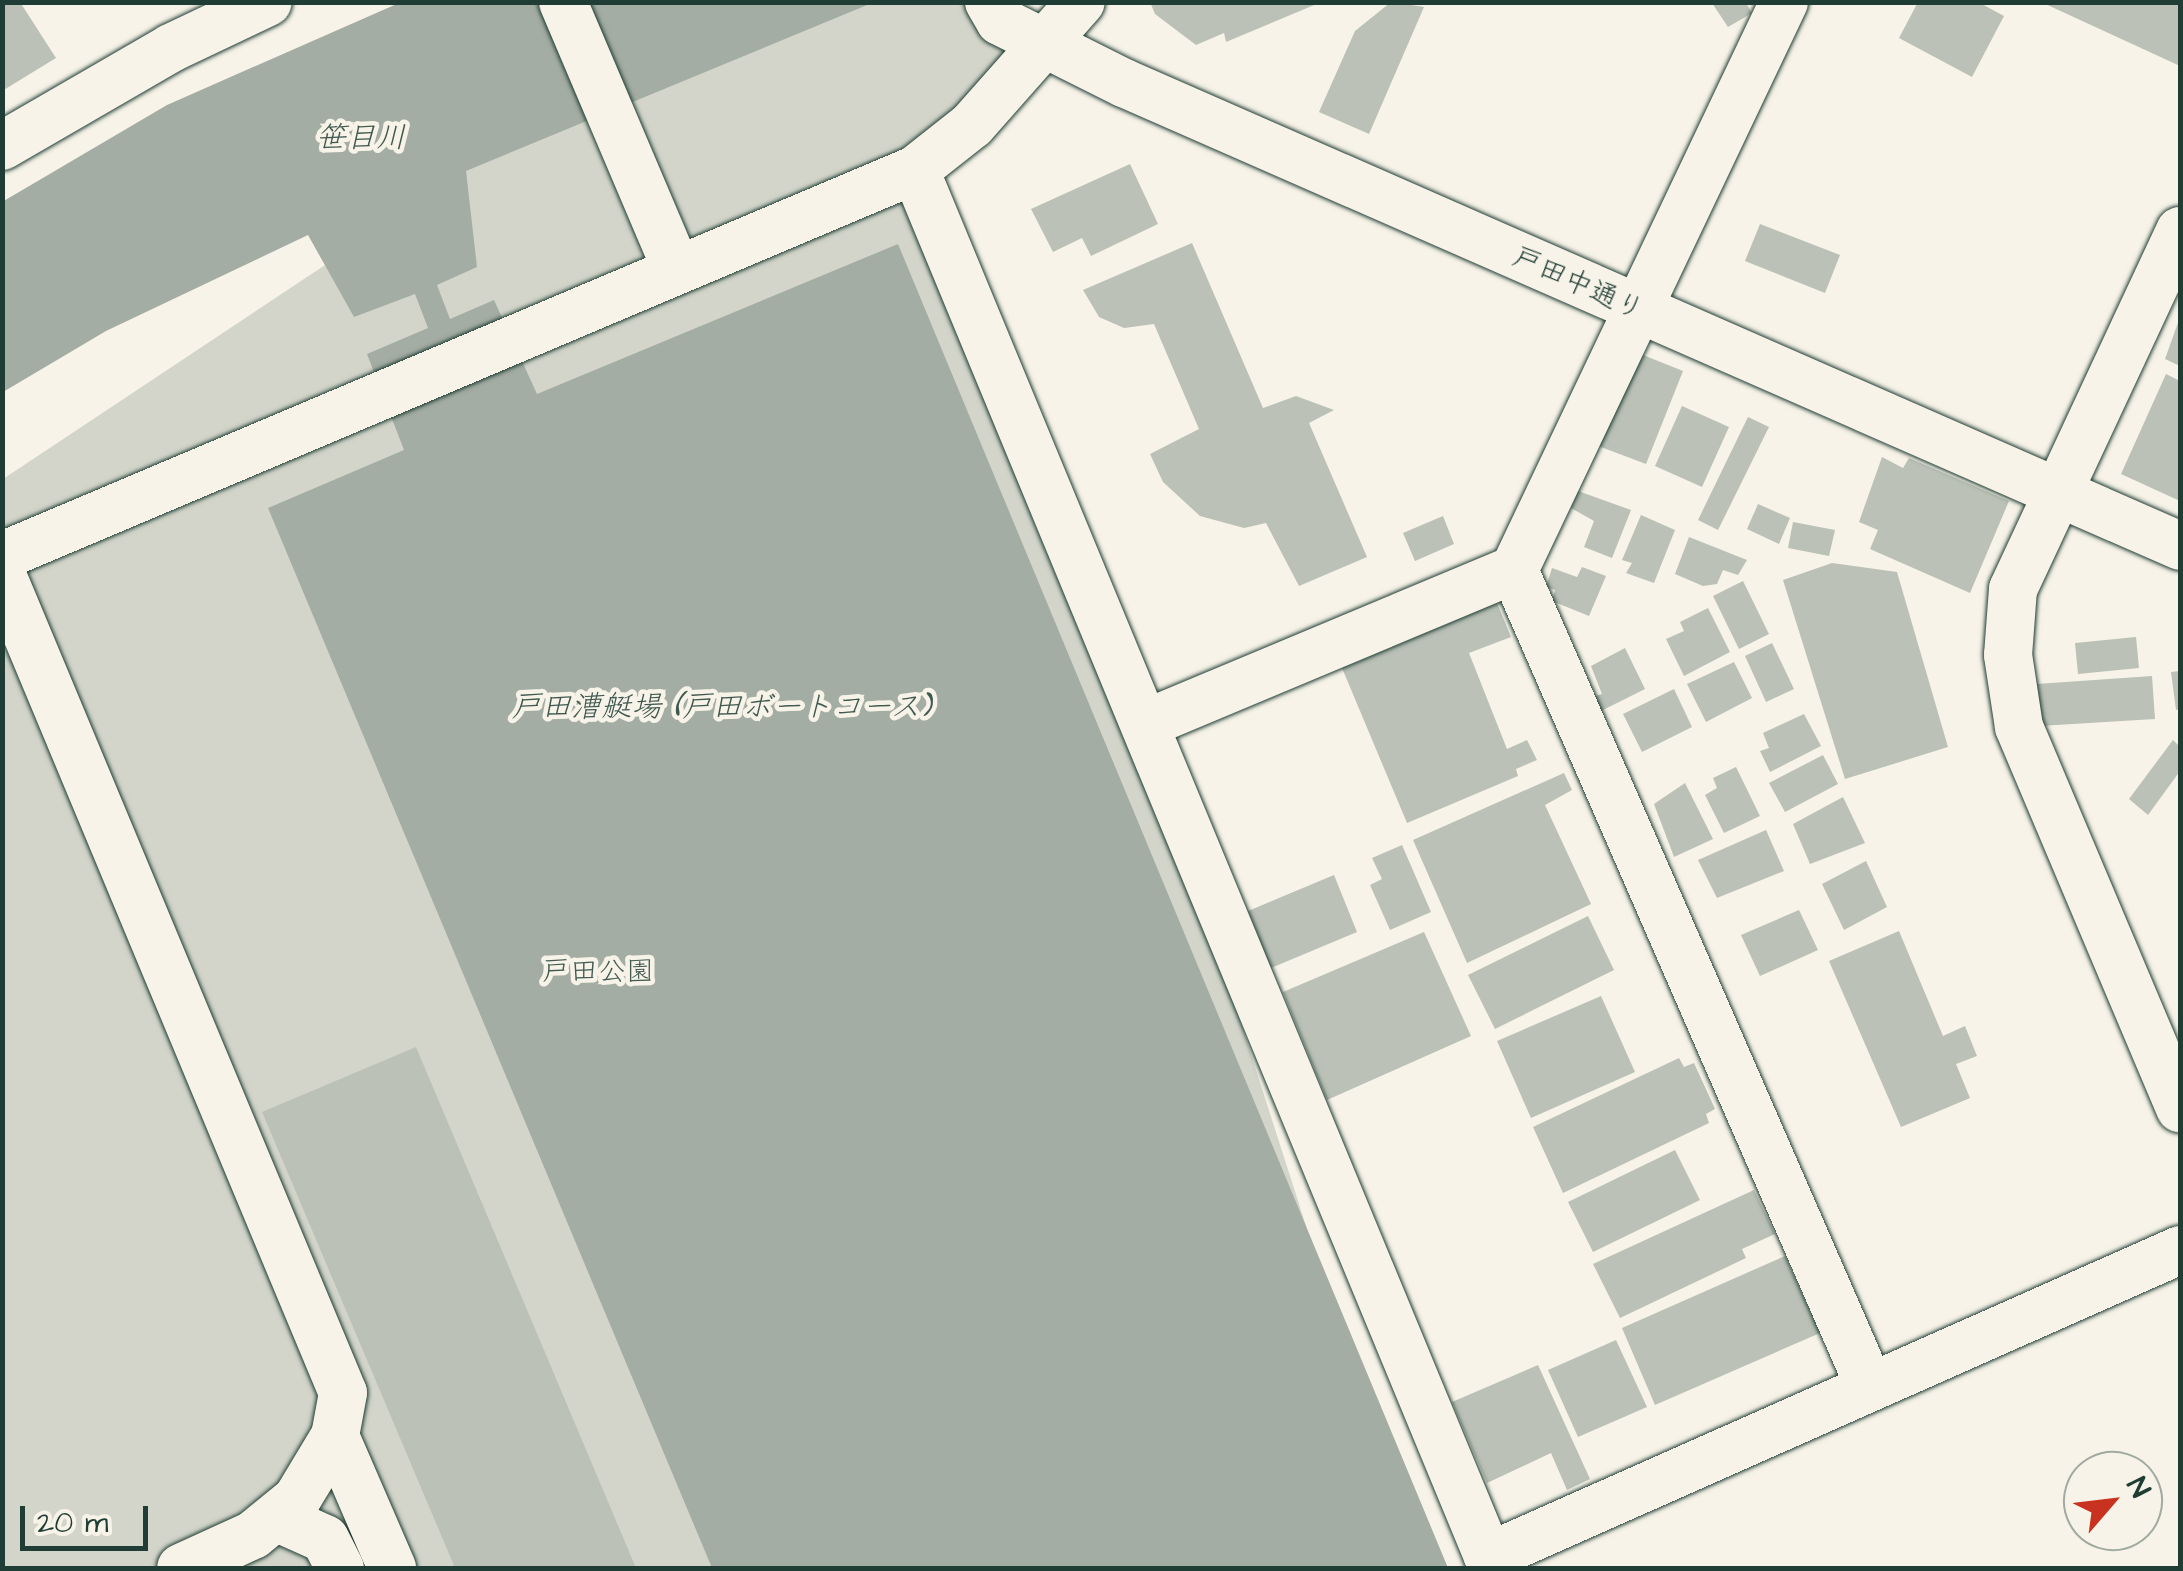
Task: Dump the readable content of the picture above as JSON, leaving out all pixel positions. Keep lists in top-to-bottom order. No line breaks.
{"streets":{"street":["戸田中通り"]},"water":["笹目川","戸田漕艇場 (戸田ボートコース)"],"parks":["戸田公園"],"scale_bar":"20 m","north":"top right"}
